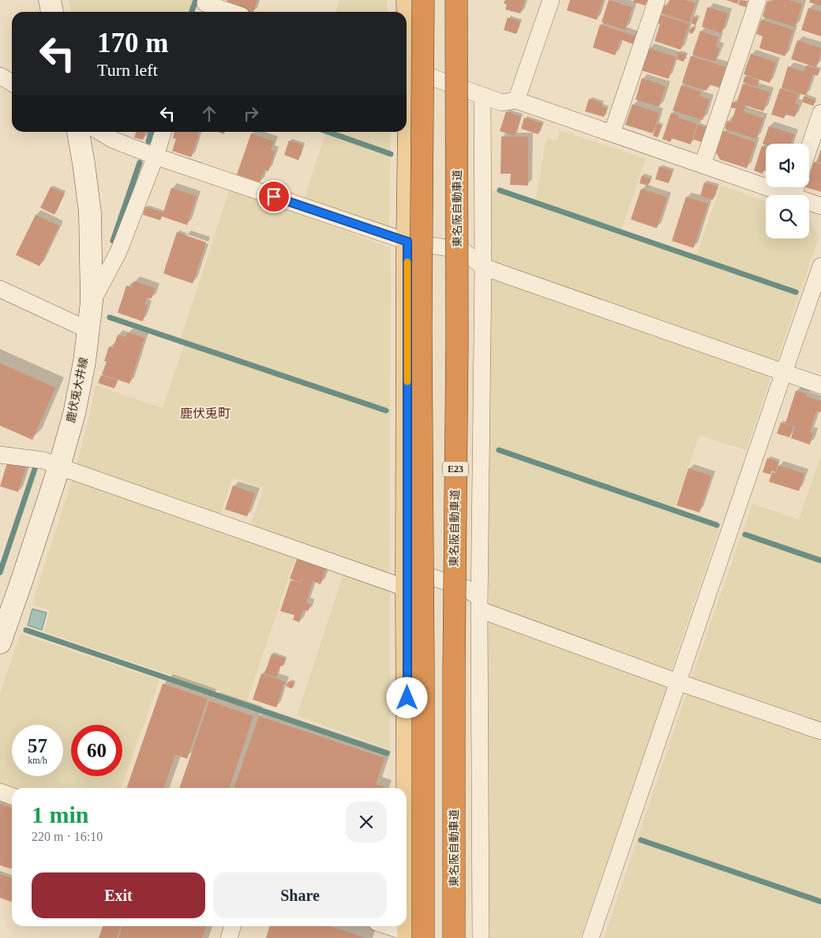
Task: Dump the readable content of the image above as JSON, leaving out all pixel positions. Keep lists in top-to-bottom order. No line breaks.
{"streets":{"highway":["東名阪自動車道","E23"],"main road":["鹿伏兎大井線"]},"districts":["鹿伏兎町"],"page":{"turn":["170 m","Turn left"],"speed":"57 km/h","limit":"60","heading":["1 min","220 m · 16:10"],"buttons":["Exit","Share"]}}
